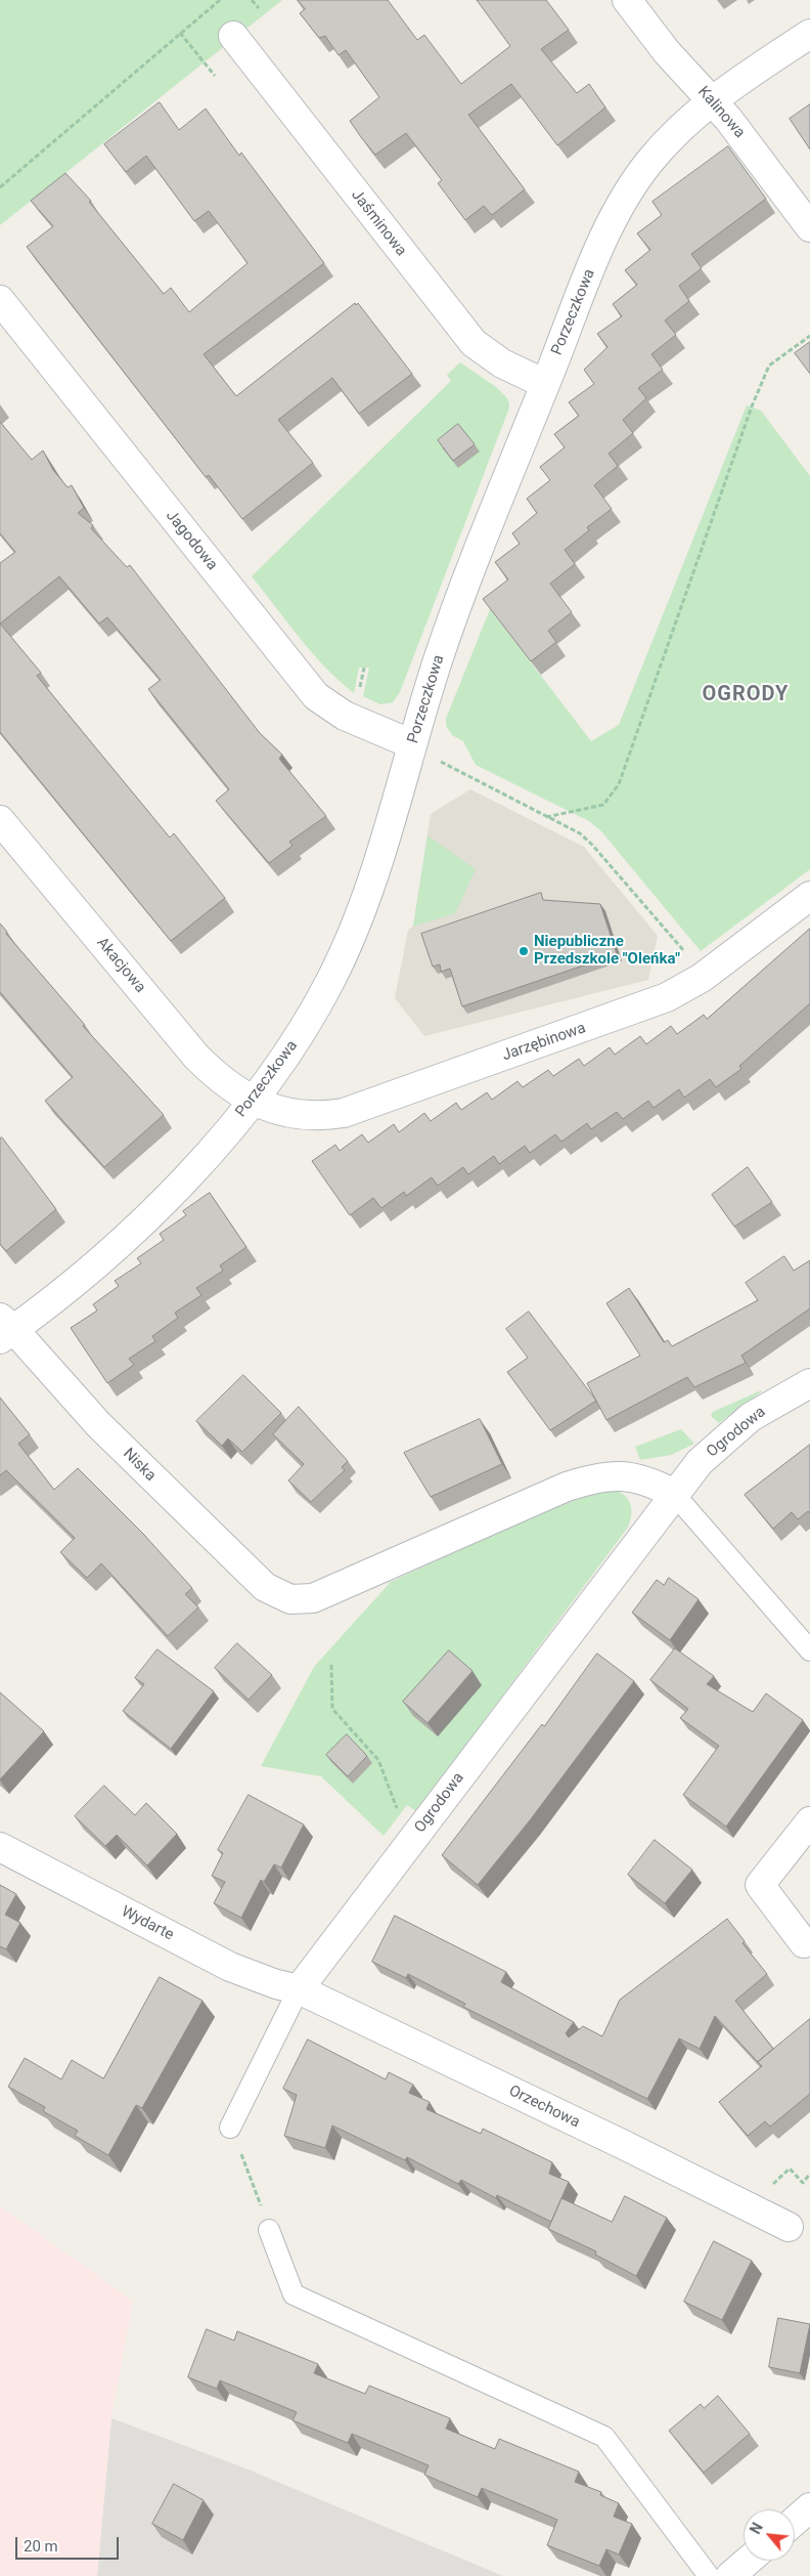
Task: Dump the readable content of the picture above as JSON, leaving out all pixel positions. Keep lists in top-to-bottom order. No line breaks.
{"streets":{"street":["Kalinowa","Jaśminowa","Porzeczkowa","Jagodowa","Akacjowa","Jarzębinowa","Ogrodowa","Niska","Wydarte","Orzechowa"]},"crossings":[["Kalinowa","Porzeczkowa"],["Jaśminowa","Porzeczkowa"],["Porzeczkowa","Jagodowa"],["Porzeczkowa","Akacjowa"],["Porzeczkowa","Jarzębinowa"],["Porzeczkowa","Niska"],["Akacjowa","Jarzębinowa"],["Ogrodowa","Niska"],["Ogrodowa","Wydarte"],["Ogrodowa","Orzechowa"],["Wydarte","Orzechowa"]],"districts":["OGRODY"],"places":["Niepubliczne Przedszkole \"Oleńka\""],"scale_bar":"20 m","north":"top left"}
